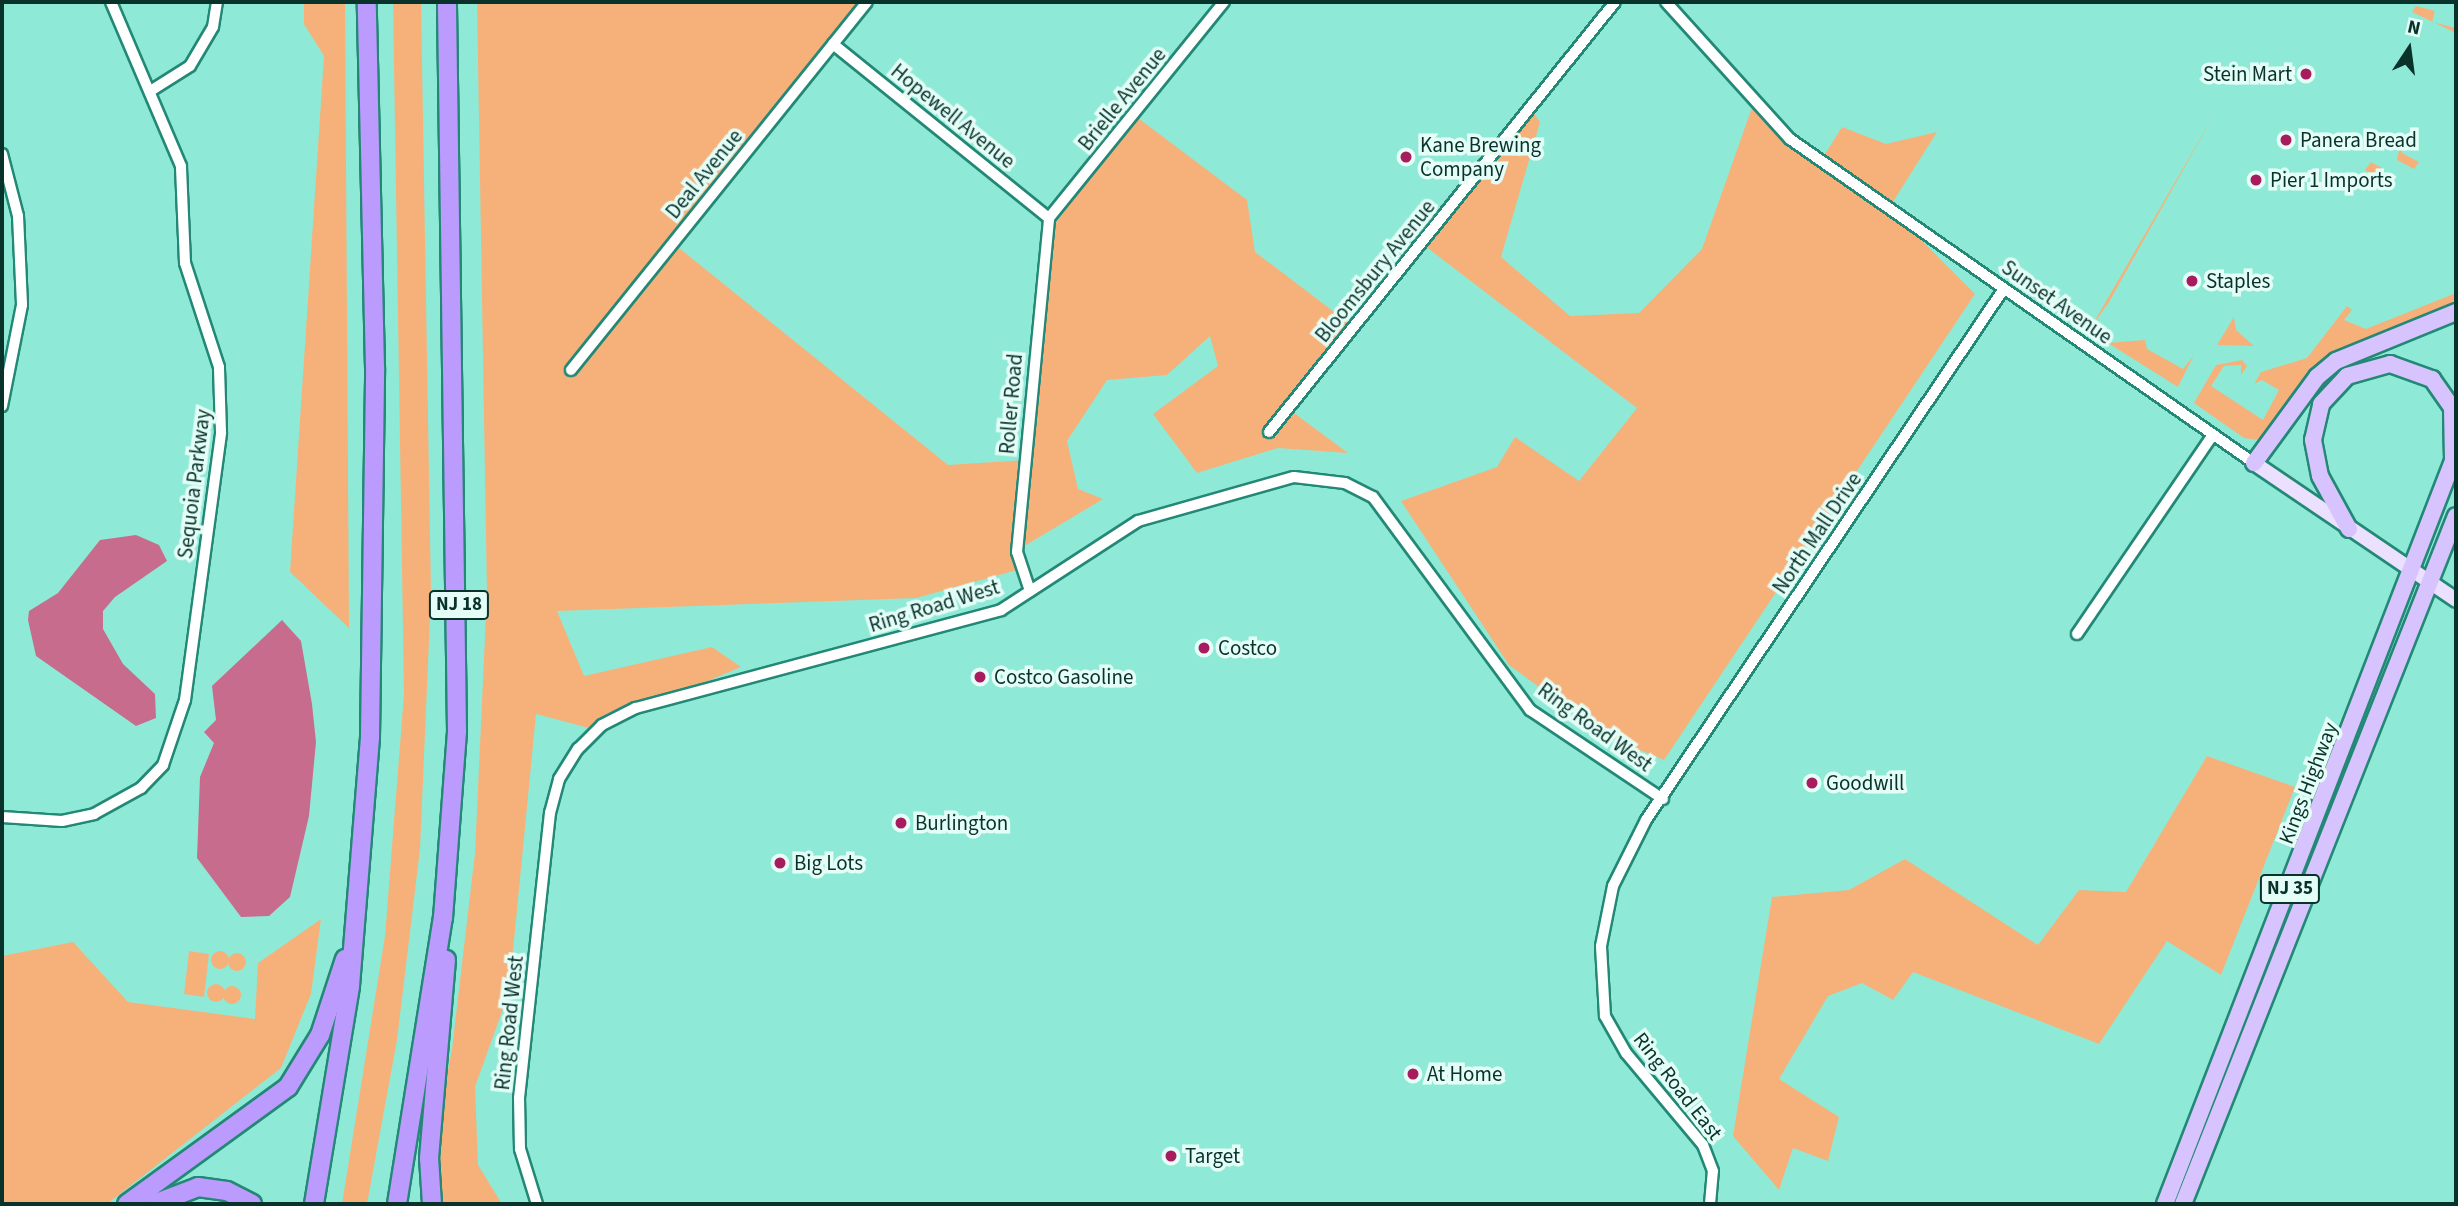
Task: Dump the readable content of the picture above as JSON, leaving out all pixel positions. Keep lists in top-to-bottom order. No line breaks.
{"streets":{"highway":["NJ 18"],"main road":["Kings Highway","NJ 35"],"street":["Brielle Avenue","Hopewell Avenue","Deal Avenue","Bloomsbury Avenue","Sunset Avenue","Roller Road","Sequoia Parkway","North Mall Drive","Ring Road West","Ring Road East"]},"crossings":[["Brielle Avenue","Hopewell Avenue"],["Brielle Avenue","Roller Road"],["Hopewell Avenue","Deal Avenue"],["Hopewell Avenue","Roller Road"],["Sunset Avenue","North Mall Drive"],["Sunset Avenue","Kings Highway"],["Roller Road","Ring Road West"],["North Mall Drive","Ring Road West"],["North Mall Drive","Ring Road East"],["Ring Road West","Ring Road East"]],"places":["Stein Mart","Panera Bread","Kane Brewing Company","Pier 1 Imports","Staples","Costco","Costco Gasoline","Goodwill","Burlington","Big Lots","At Home","Target"],"north":"top"}
